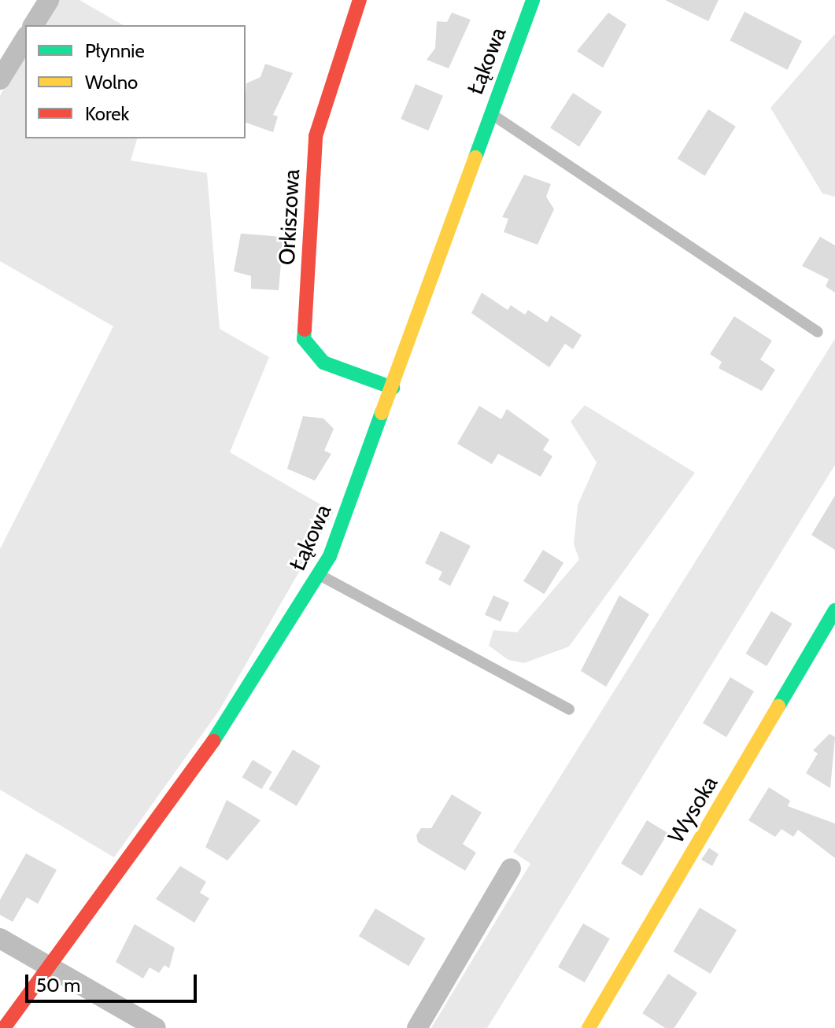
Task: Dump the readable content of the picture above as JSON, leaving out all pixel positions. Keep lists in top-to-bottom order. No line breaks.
{"streets":{"street":["Łąkowa","Orkiszowa","Wysoka"]},"crossings":[["Łąkowa","Orkiszowa"]],"legend":["Płynnie","Wolno","Korek"],"scale_bar":"50 m"}
